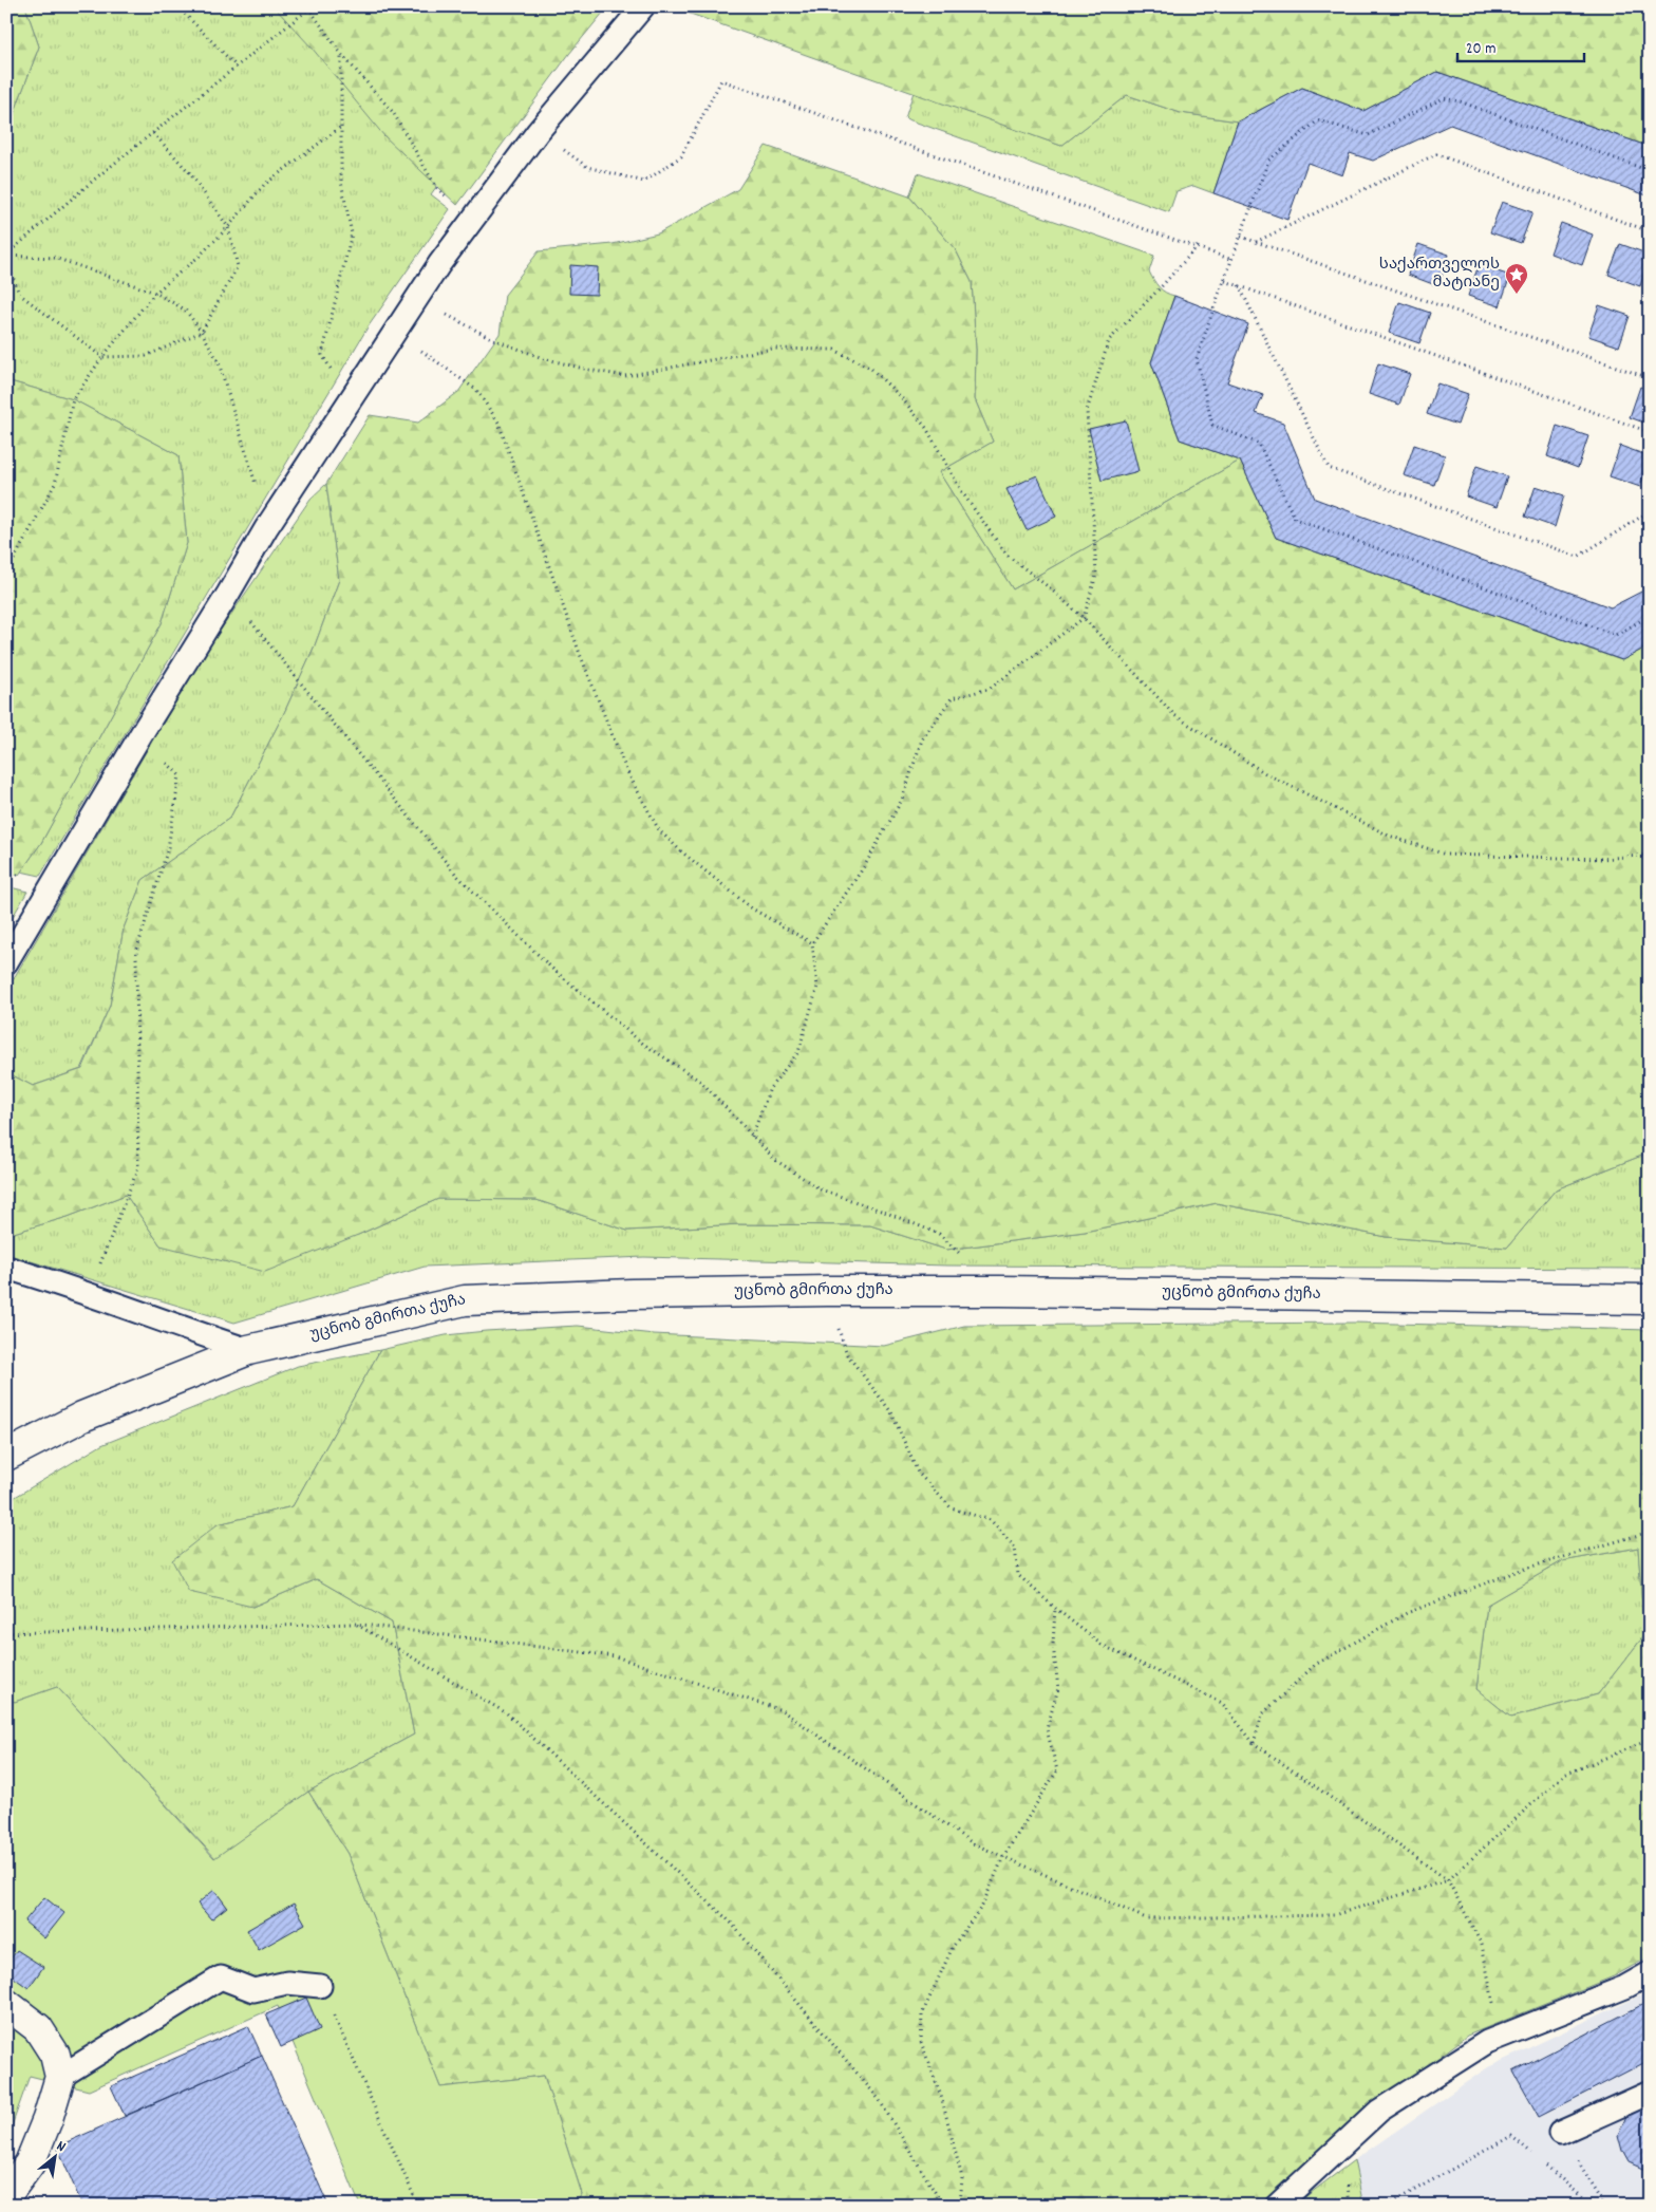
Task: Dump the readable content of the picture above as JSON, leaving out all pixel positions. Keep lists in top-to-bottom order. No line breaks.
{"streets":{"main road":["უცნობ გმირთა ქუჩა"]},"places":{"place":["საქართველოს მატიანე"]},"scale_bar":"20 m","north":"top right"}
